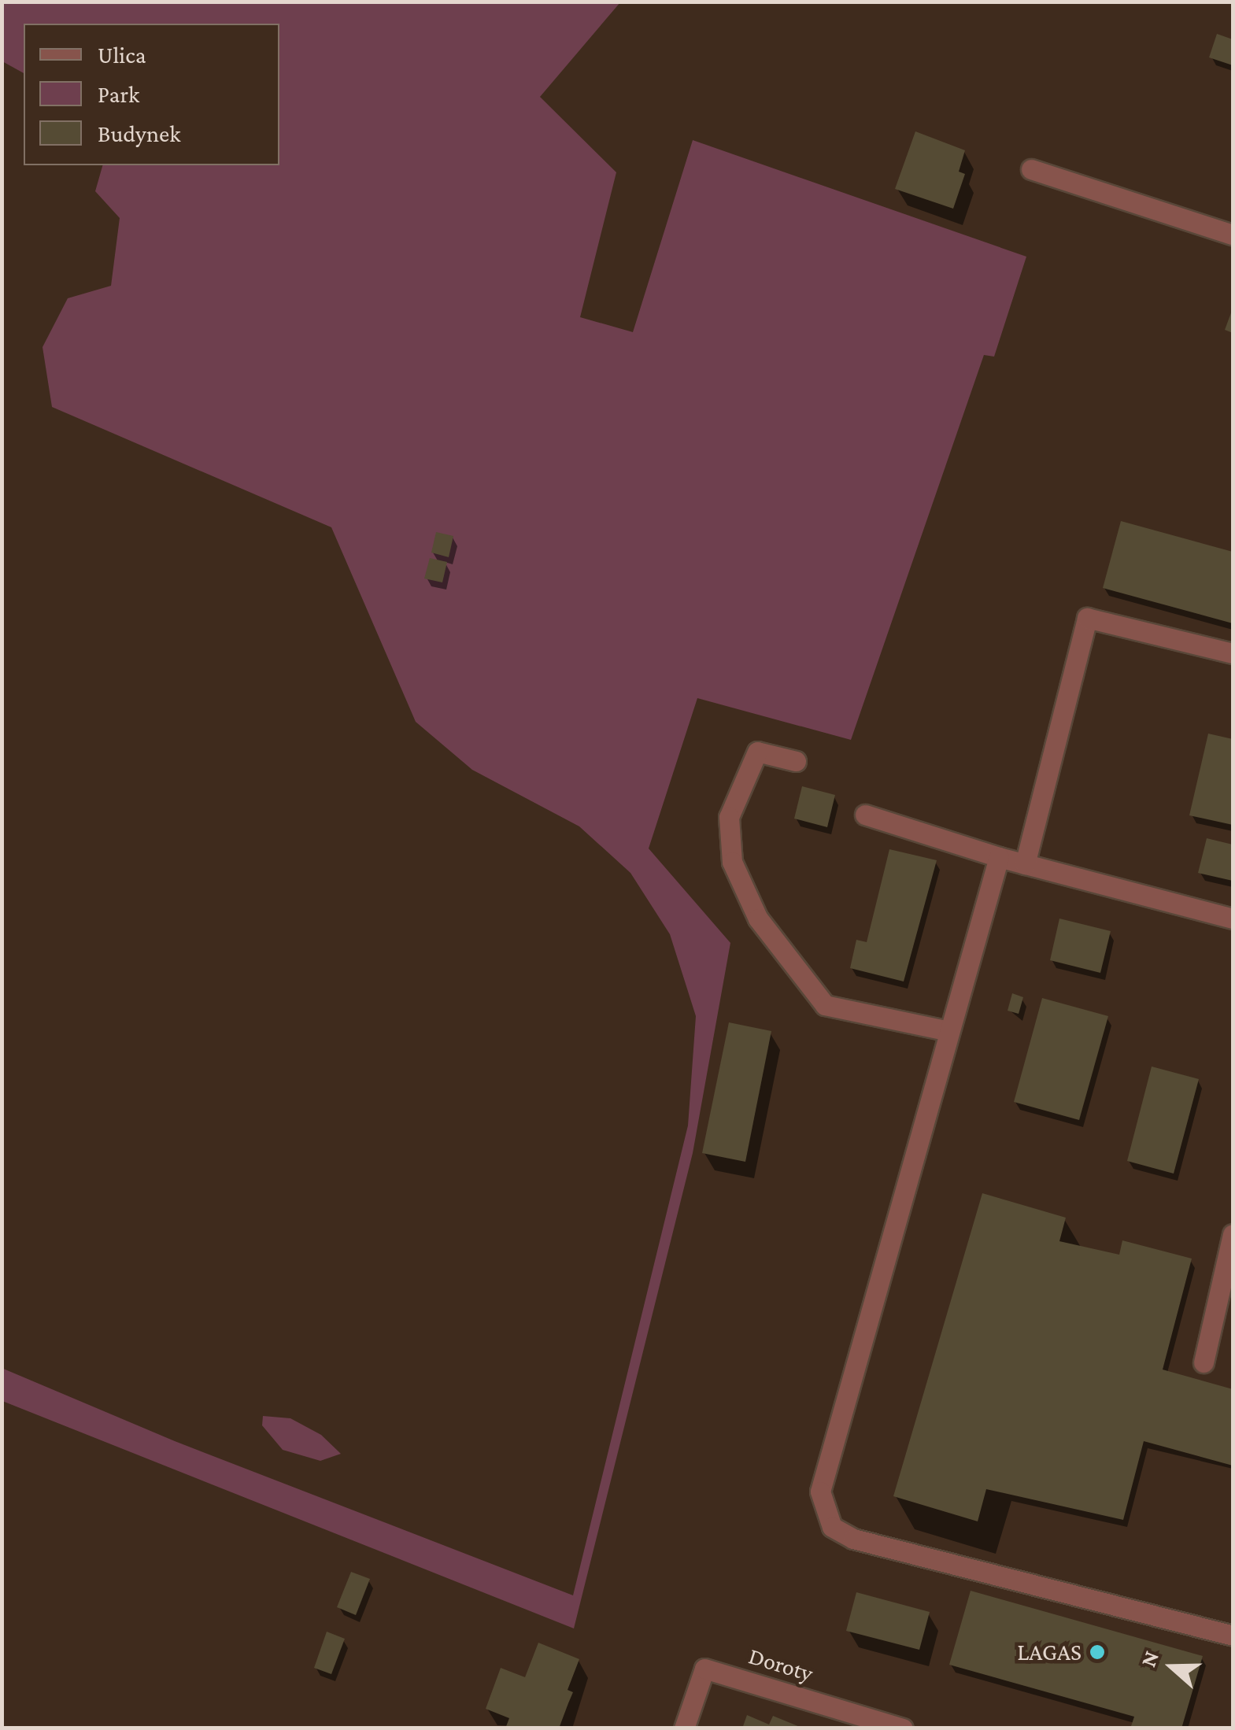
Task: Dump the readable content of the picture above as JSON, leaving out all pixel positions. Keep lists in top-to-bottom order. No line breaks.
{"streets":{"street":["Doroty"]},"places":["LAGAS"],"legend":["Ulica","Park","Budynek"],"north":"left"}
